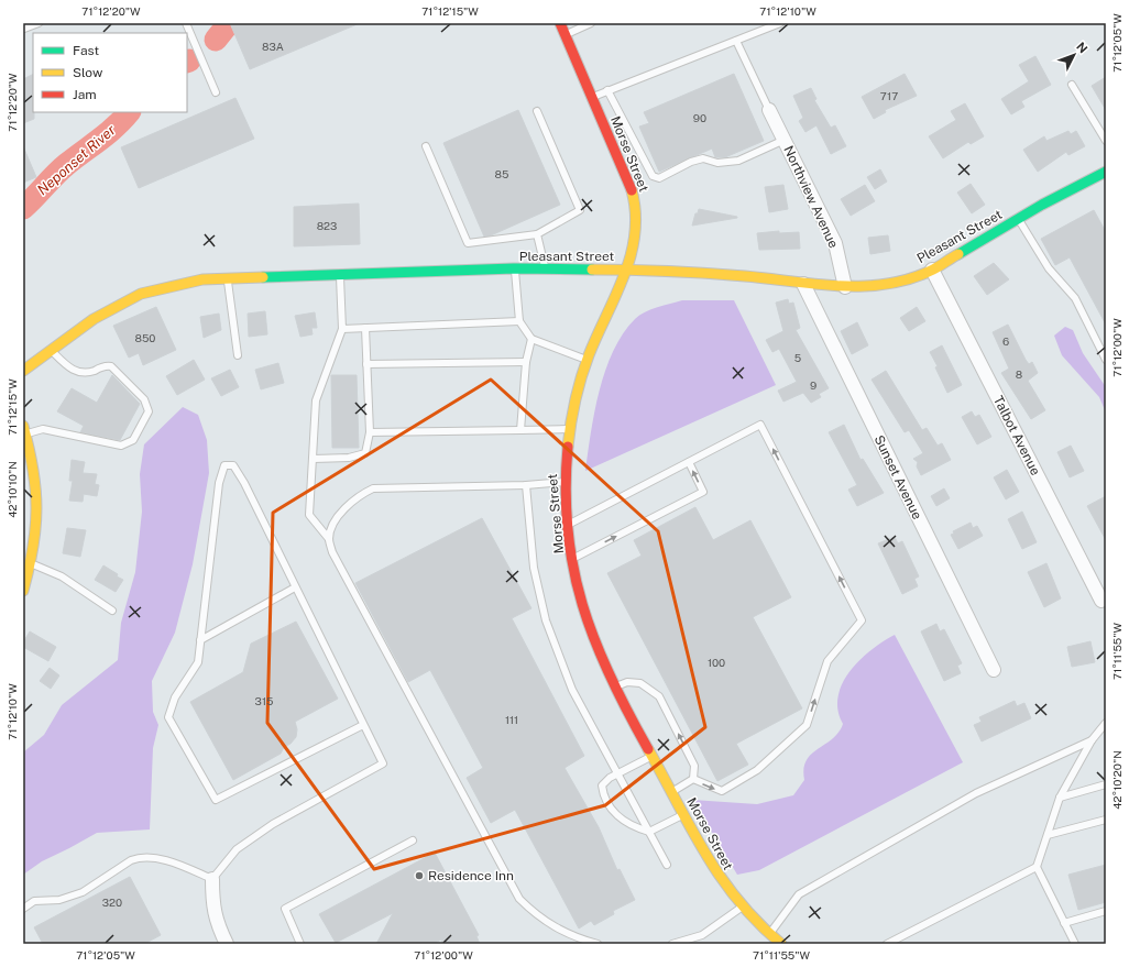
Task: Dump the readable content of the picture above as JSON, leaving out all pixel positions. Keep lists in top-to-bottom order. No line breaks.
{"streets":{"street":["Morse Street","Northview Avenue","Pleasant Street","Talbot Avenue","Sunset Avenue"]},"crossings":[["Morse Street","Pleasant Street"],["Northview Avenue","Pleasant Street"],["Pleasant Street","Talbot Avenue"],["Pleasant Street","Sunset Avenue"]],"water":["Neponset River"],"places":["Residence Inn"],"house_numbers":["83A","717","90","85","823","850","6","5","8","9","100","315","111","320"],"legend":["Fast","Slow","Jam"],"north":"top right","coordinates":["71°12'20\"W","71°12'15\"W","71°12'10\"W","71°12'05\"W","71°12'00\"W","42°10'10\"N","71°11'55\"W","42°10'20\"N"]}
